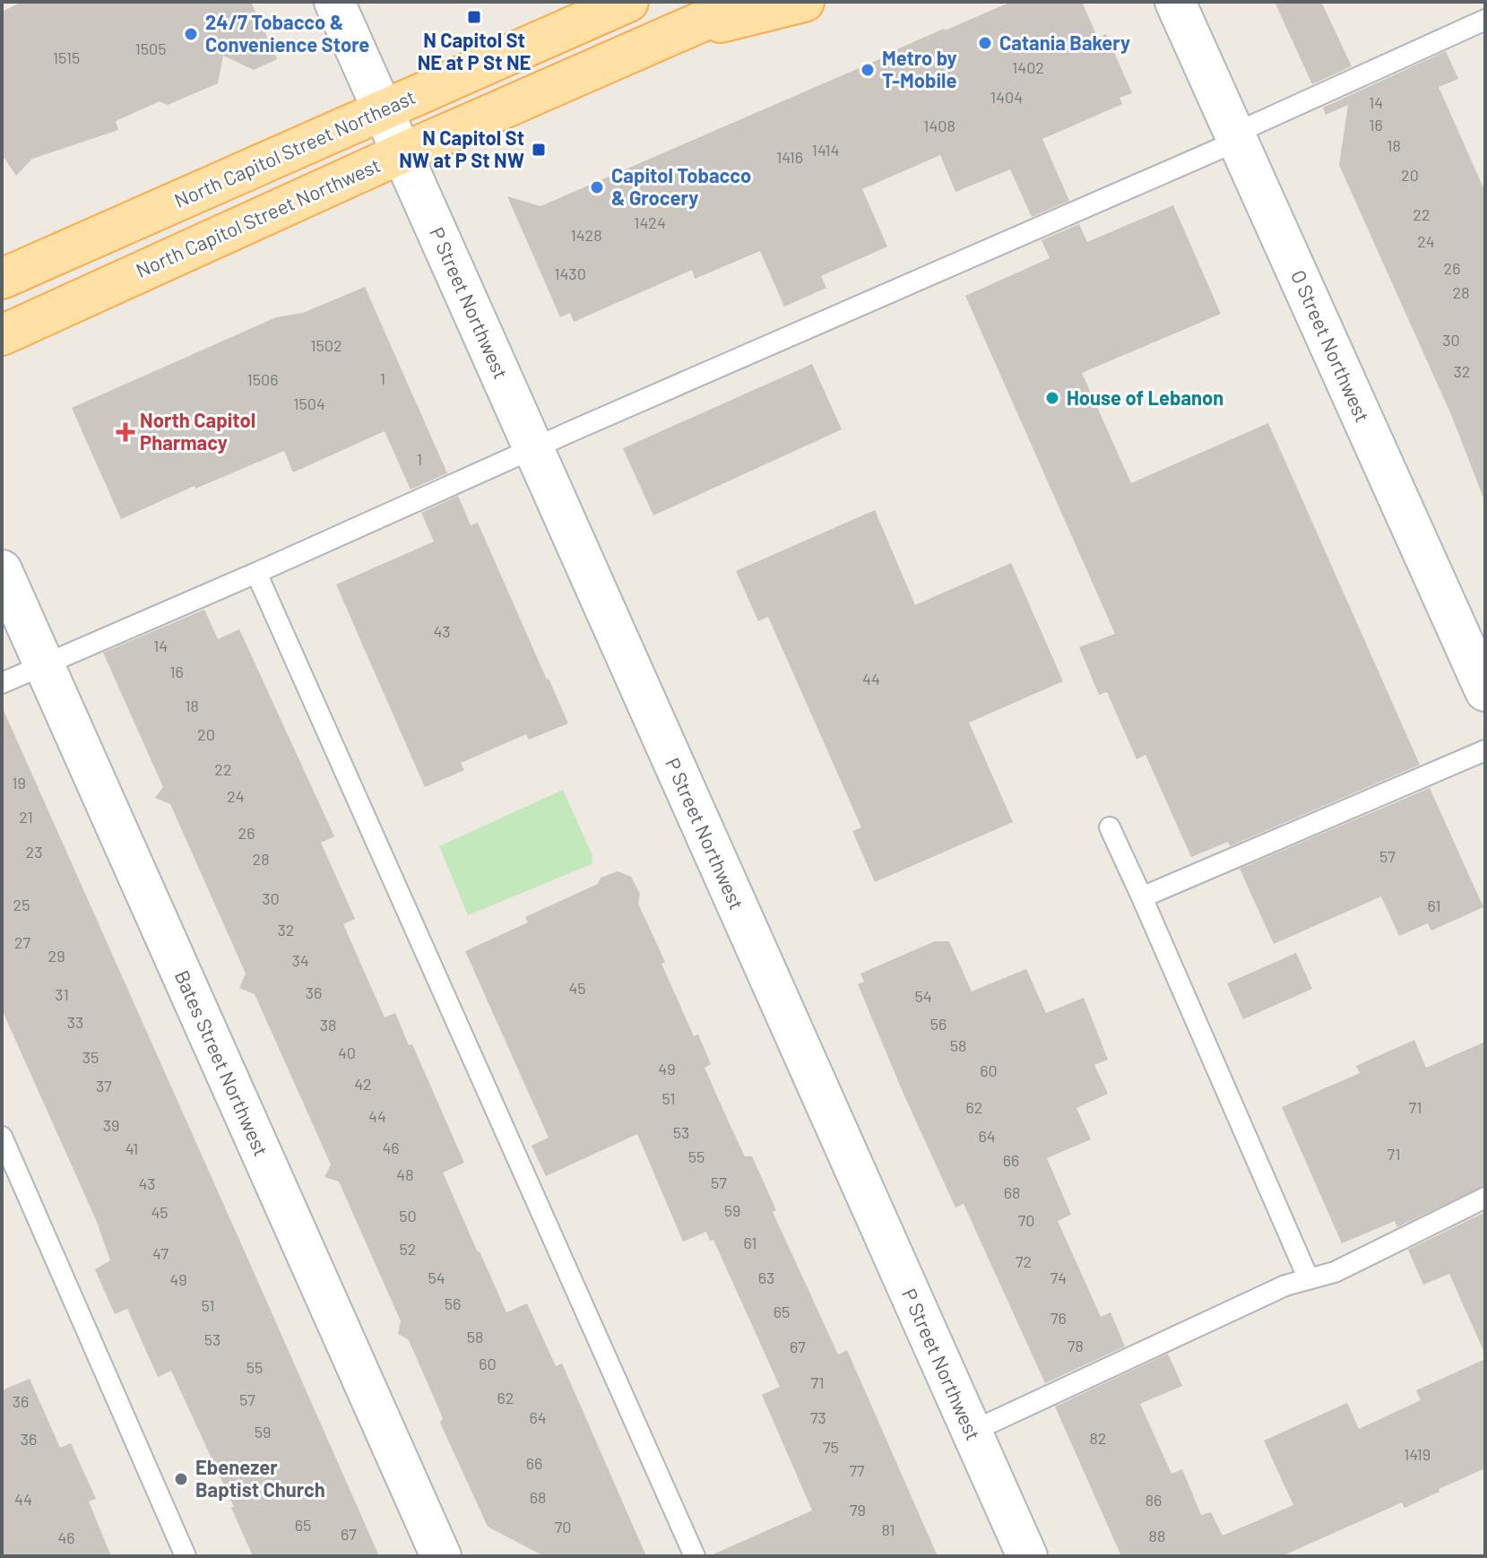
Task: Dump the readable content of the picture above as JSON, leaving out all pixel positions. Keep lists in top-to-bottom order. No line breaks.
{"streets":{"main road":["North Capitol Street Northeast","North Capitol Street Northwest"],"street":["P Street Northwest","O Street Northwest","Bates Street Northwest"]},"crossings":[["North Capitol Street Northeast","P Street Northwest"],["North Capitol Street Northwest","P Street Northwest"]],"places":{"transit":["N Capitol St NE at P St NE","N Capitol St NW at P St NW"],"other":["24/7 Tobacco & Convenience Store","Catania Bakery","Metro by T-Mobile","Capitol Tobacco & Grocery","House of Lebanon","Ebenezer Baptist Church"],"health":["North Capitol Pharmacy"]},"house_numbers":["1505","1515","1402","1404","14","16","1408","18","1414","1416","20","22","1424","1428","24","26","1430","28","30","1502","32","1","1506","1504","1","43","14","16","44","18","20","22","19","24","21","26","23","57","28","30","25","61","32","27","29","34","45","36","31","54","33","56","38","58","40","35","49","60","42","37","51","62","71","44","39","53","64","46","41","71","55","66","48","57","43","68","59","45","50","70","61","52","47","72","54","63","74","49","56","51","65","76","58","53","78","67","60","55","71","62","57","36","64","73","59","82","36","75","1419","66","77","68","44","86","79","65","70","81","67","88","46"]}
